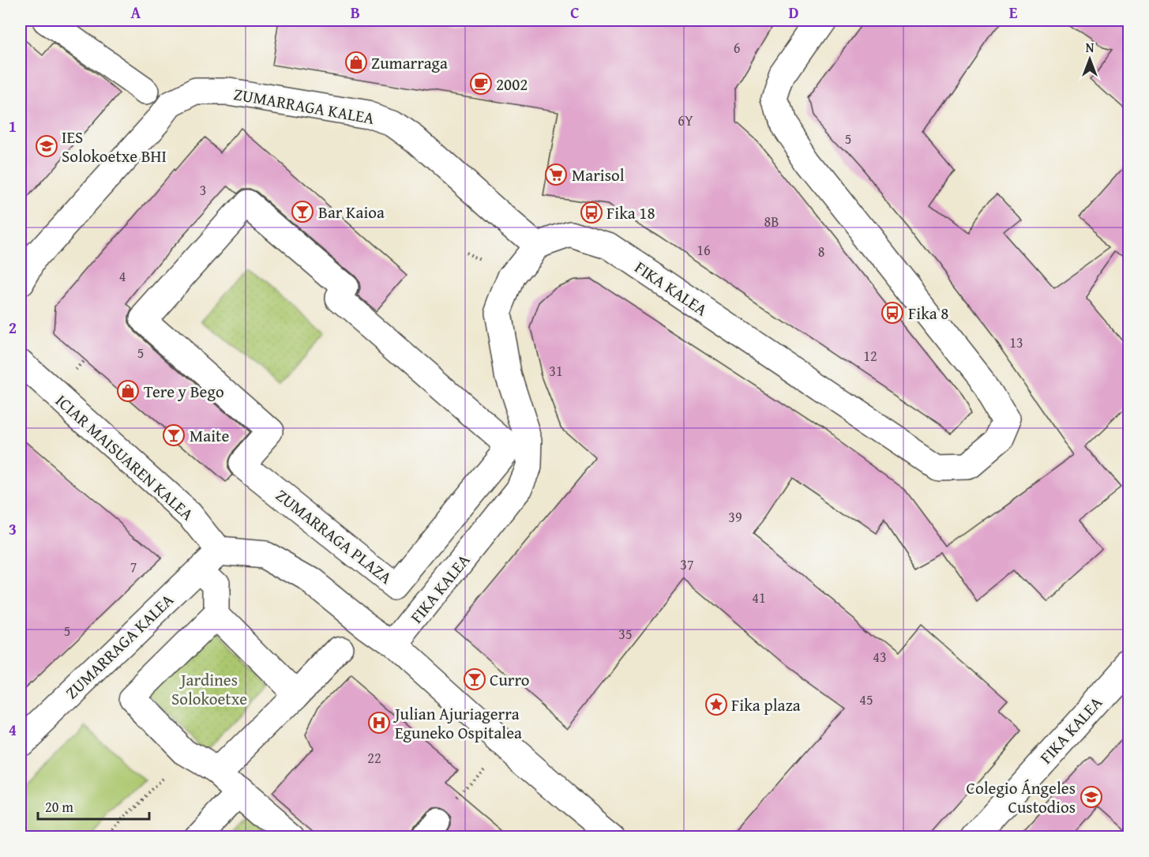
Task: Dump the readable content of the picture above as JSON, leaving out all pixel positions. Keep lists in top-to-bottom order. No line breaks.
{"streets":{"street":["ZUMARRAGA KALEA","FIKA KALEA","ICIAR MAISUAREN KALEA","ZUMARRAGA PLAZA"]},"crossings":[["ZUMARRAGA KALEA","FIKA KALEA"],["ZUMARRAGA KALEA","ICIAR MAISUAREN KALEA"]],"parks":["Jardines Solokoetxe"],"places":{"shop":["Zumarraga","Tere y Bego"],"cafe":["2002"],"school or university":["IES Solokoetxe BHI","Colegio Ángeles Custodios"],"supermarket":["Marisol"],"bar":["Bar Kaioa","Maite","Curro"],"bus stop":["Fika 18","Fika 8"],"place":["Fika plaza"],"hospital":["Julian Ajuriagerra Eguneko Ospitalea"]},"house_numbers":["6","6Y","5","3","8B","16","8","4","13","5","12","31","39","37","7","41","5","35","43","45","22"],"scale_bar":"20 m","north":"top","grid":{"columns":["A","B","C","D","E"],"rows":["1","2","3","4"]}}
